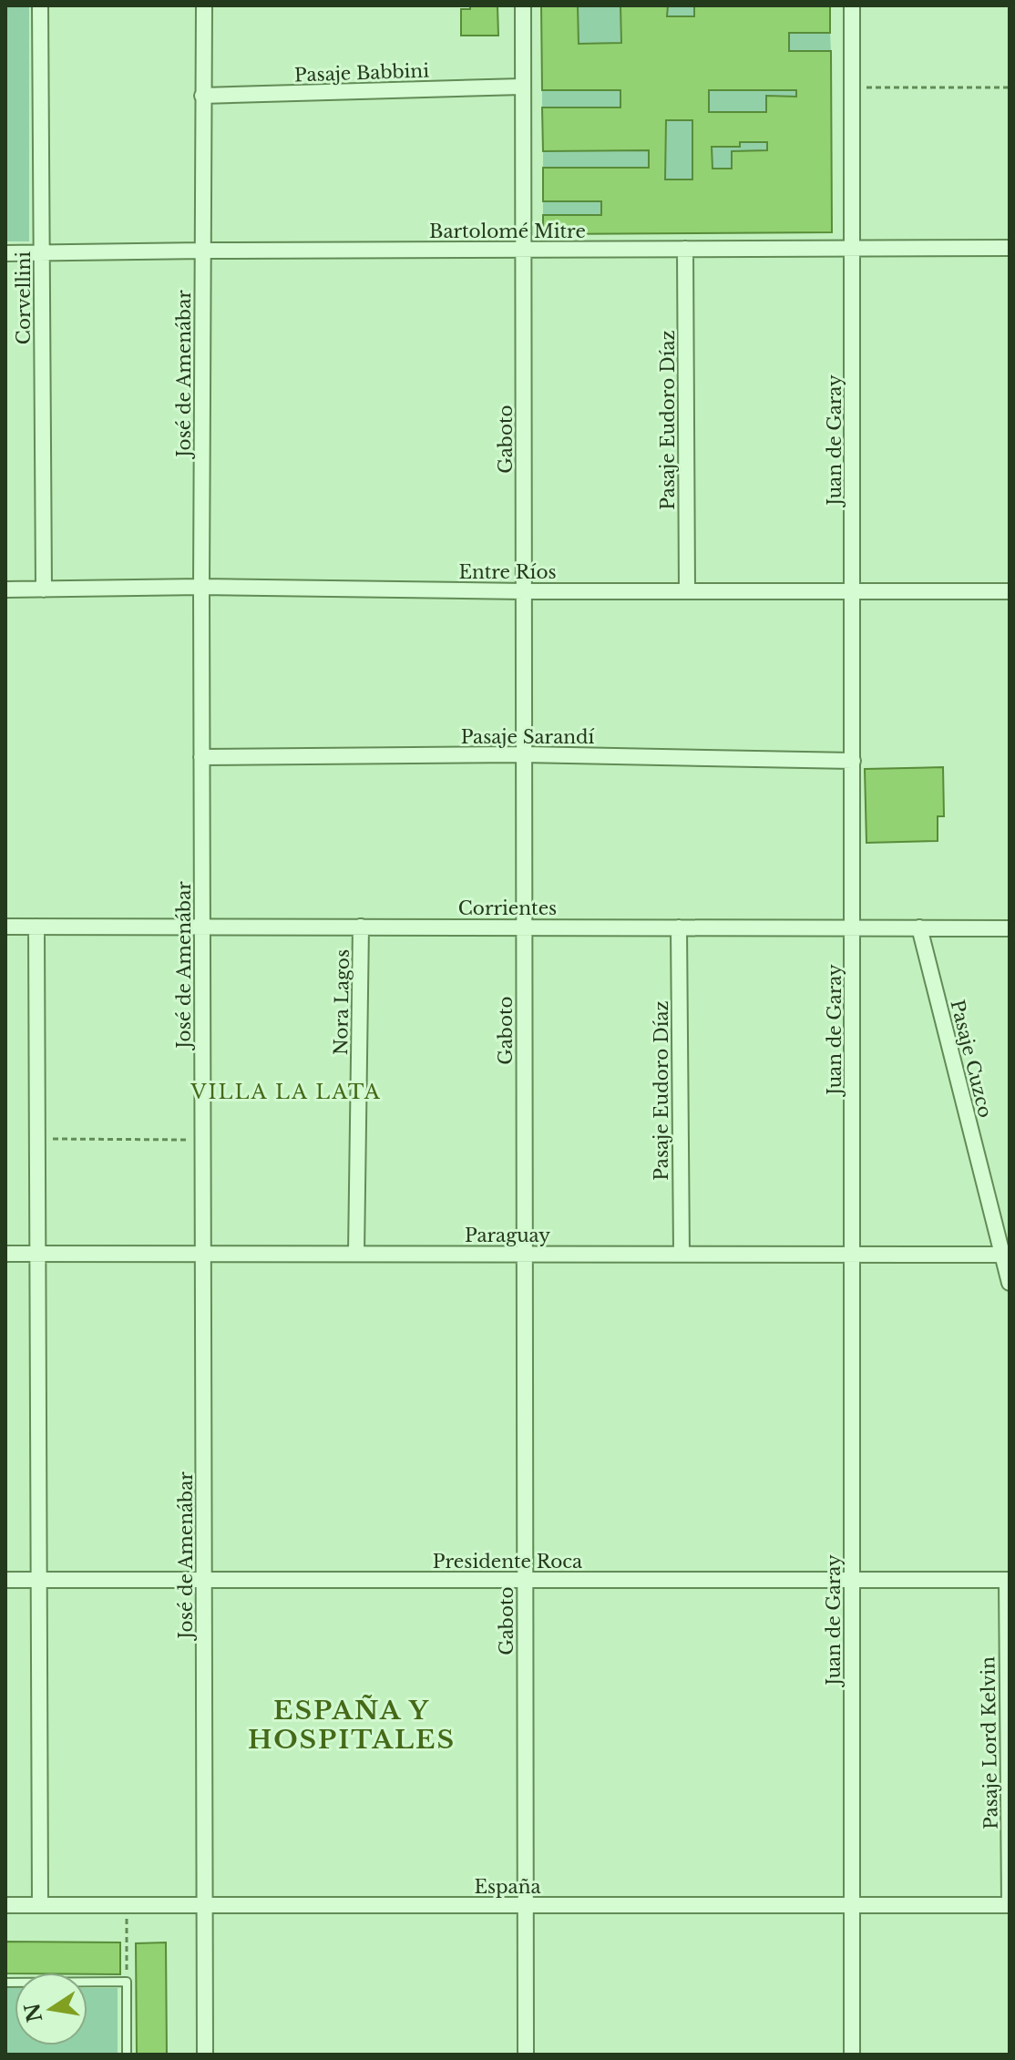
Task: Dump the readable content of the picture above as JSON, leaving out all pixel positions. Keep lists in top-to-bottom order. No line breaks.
{"streets":{"street":["Pasaje Babbini","Bartolomé Mitre","Corvellini","José de Amenábar","Pasaje Eudoro Díaz","Gaboto","Juan de Garay","Entre Ríos","Pasaje Sarandí","Corrientes","Nora Lagos","Pasaje Cuzco","Paraguay","Presidente Roca","Pasaje Lord Kelvin","España"]},"crossings":[["Pasaje Babbini","José de Amenábar"],["Pasaje Babbini","Gaboto"],["Bartolomé Mitre","Corvellini"],["Bartolomé Mitre","José de Amenábar"],["Bartolomé Mitre","Pasaje Eudoro Díaz"],["Bartolomé Mitre","Gaboto"],["Bartolomé Mitre","Juan de Garay"],["Corvellini","Entre Ríos"],["José de Amenábar","Entre Ríos"],["José de Amenábar","Pasaje Sarandí"],["José de Amenábar","Corrientes"],["José de Amenábar","Paraguay"],["José de Amenábar","Presidente Roca"],["José de Amenábar","España"],["Pasaje Eudoro Díaz","Entre Ríos"],["Pasaje Eudoro Díaz","Corrientes"],["Pasaje Eudoro Díaz","Paraguay"],["Gaboto","Entre Ríos"],["Gaboto","Pasaje Sarandí"],["Gaboto","Corrientes"],["Gaboto","Paraguay"],["Gaboto","Presidente Roca"],["Gaboto","España"],["Juan de Garay","Entre Ríos"],["Juan de Garay","Pasaje Sarandí"],["Juan de Garay","Corrientes"],["Juan de Garay","Paraguay"],["Juan de Garay","Presidente Roca"],["Juan de Garay","España"],["Corrientes","Nora Lagos"],["Corrientes","Pasaje Cuzco"],["Nora Lagos","Paraguay"],["Pasaje Cuzco","Paraguay"],["Presidente Roca","Pasaje Lord Kelvin"],["Pasaje Lord Kelvin","España"]],"districts":["VILLA LA LATA","ESPAÑA Y HOSPITALES"],"north":"left"}
